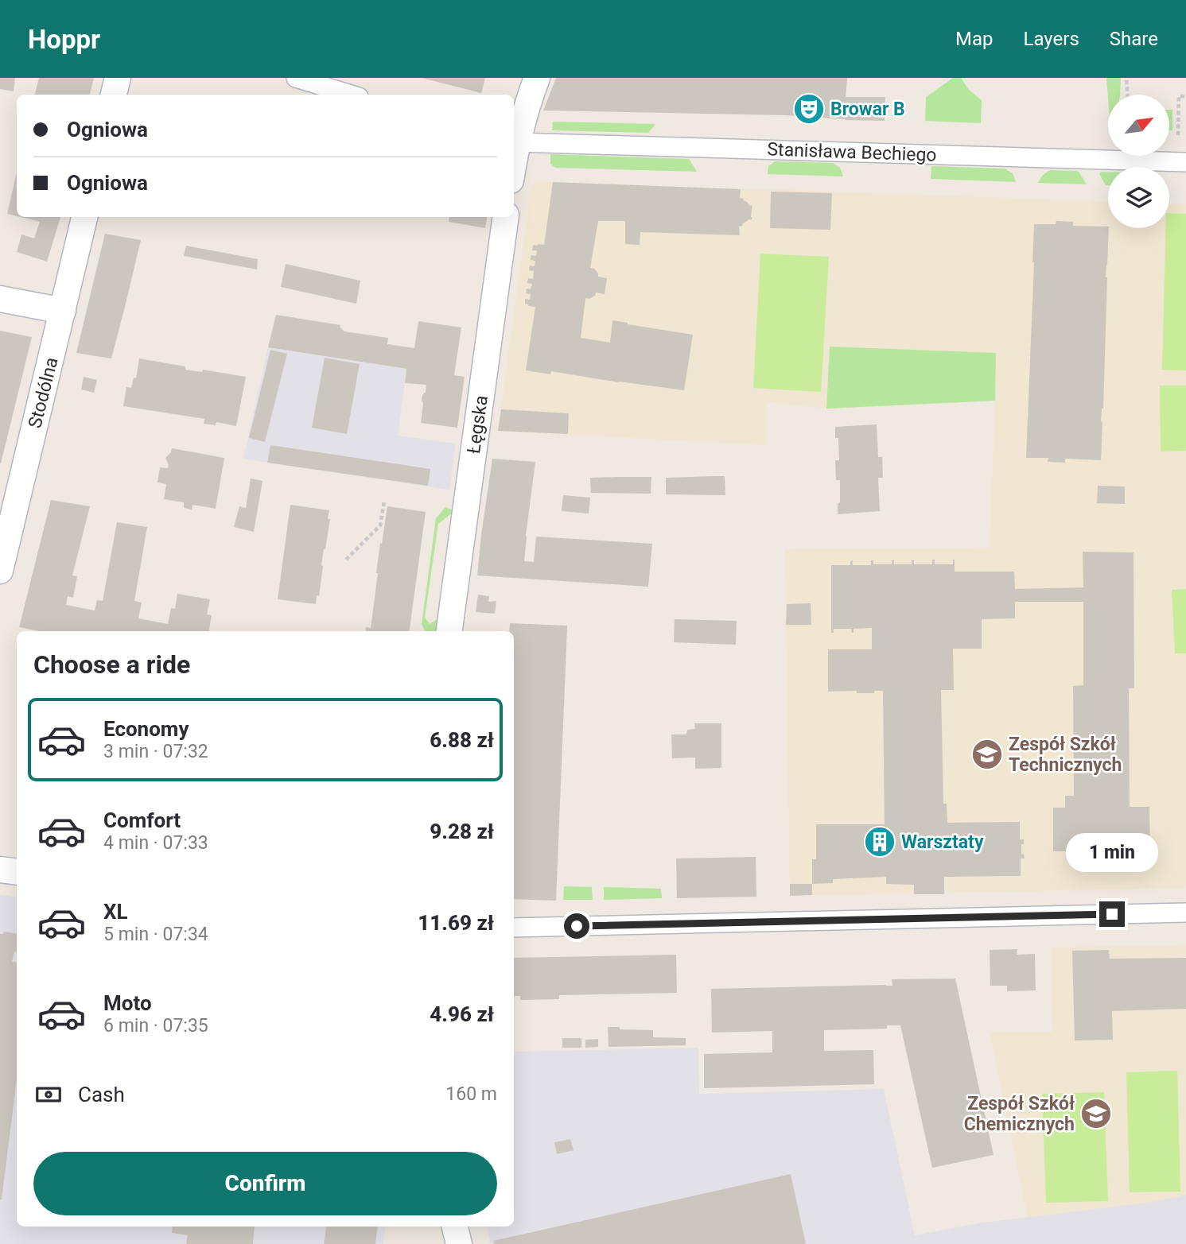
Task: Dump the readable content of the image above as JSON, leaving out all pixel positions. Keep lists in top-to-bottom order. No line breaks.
{"streets":{"street":["Stanisława Bechiego","Stodólna","Łęgska"]},"places":{"theatre":["Browar B"],"school or university":["Zespół Szkół Technicznych","Zespół Szkół Chemicznych"],"building":["Warsztaty"]},"north":"top right","page":{"header":"Hoppr","nav":["Map","Layers","Share"],"banner":["Ogniowa","Ogniowa"],"heading":"Choose a ride","list":[{"name":"Economy","note":"3 min · 07:32","value":"6.88 zł"},{"name":"Comfort","note":"4 min · 07:33","value":"9.28 zł"},{"name":"XL","note":"5 min · 07:34","value":"11.69 zł"},{"name":"Moto","note":"6 min · 07:35","value":"4.96 zł"}],"bubble":"1 min","pay":["Cash","160 m"],"buttons":"Confirm"}}
